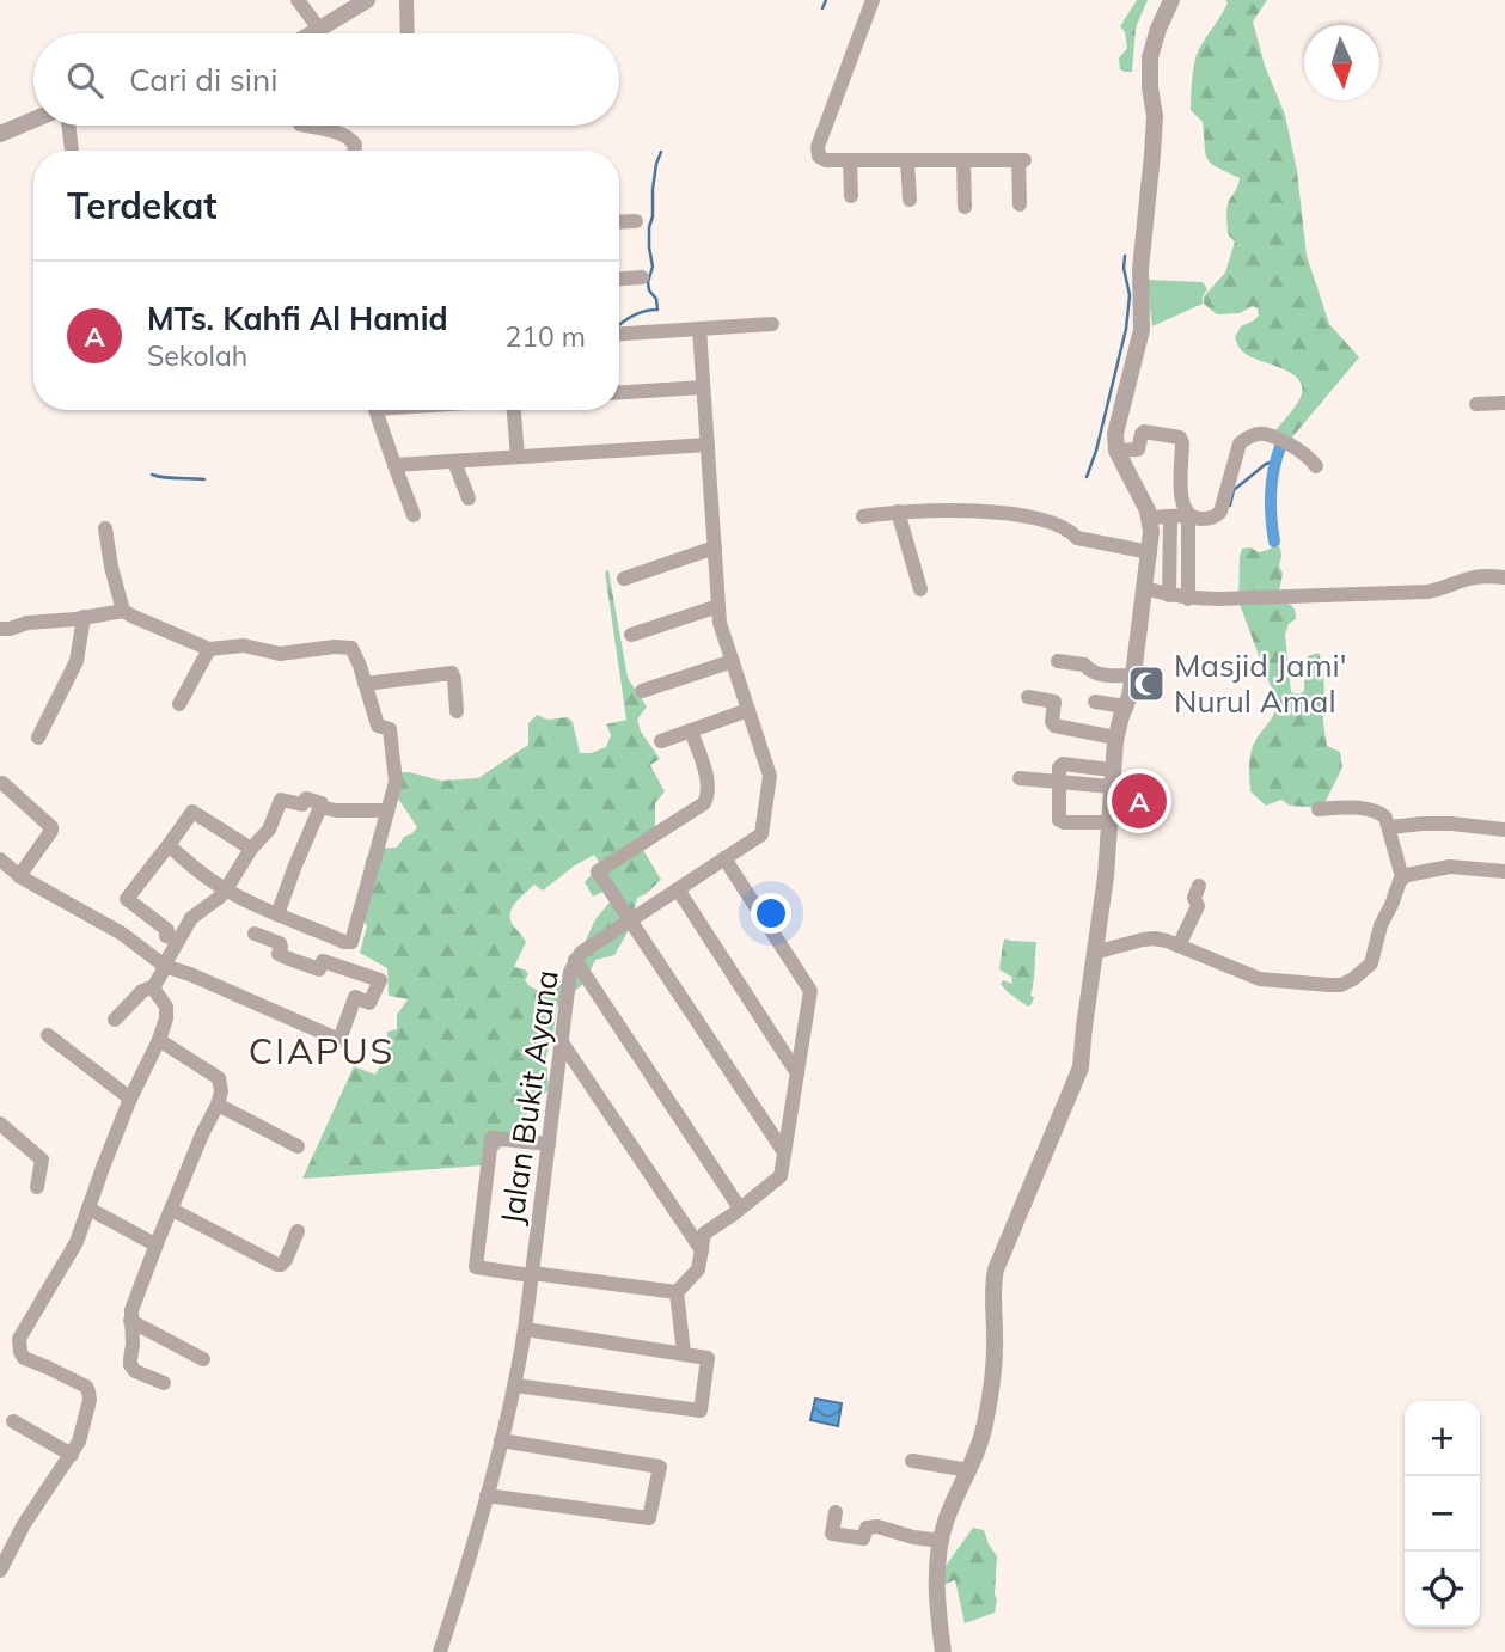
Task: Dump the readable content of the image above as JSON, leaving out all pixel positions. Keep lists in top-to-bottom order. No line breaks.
{"streets":{"street":["Jalan Bukit Ayana"]},"districts":["CIAPUS"],"places":{"mosque":["Masjid Jami' Nurul Amal"]},"north":"bottom","page":{"search":"Cari di sini","heading":"Terdekat","list":[{"mark":"A","name":"MTs. Kahfi Al Hamid","note":"Sekolah","value":"210 m"}],"pins":"A","map_buttons":["+","−"]}}
